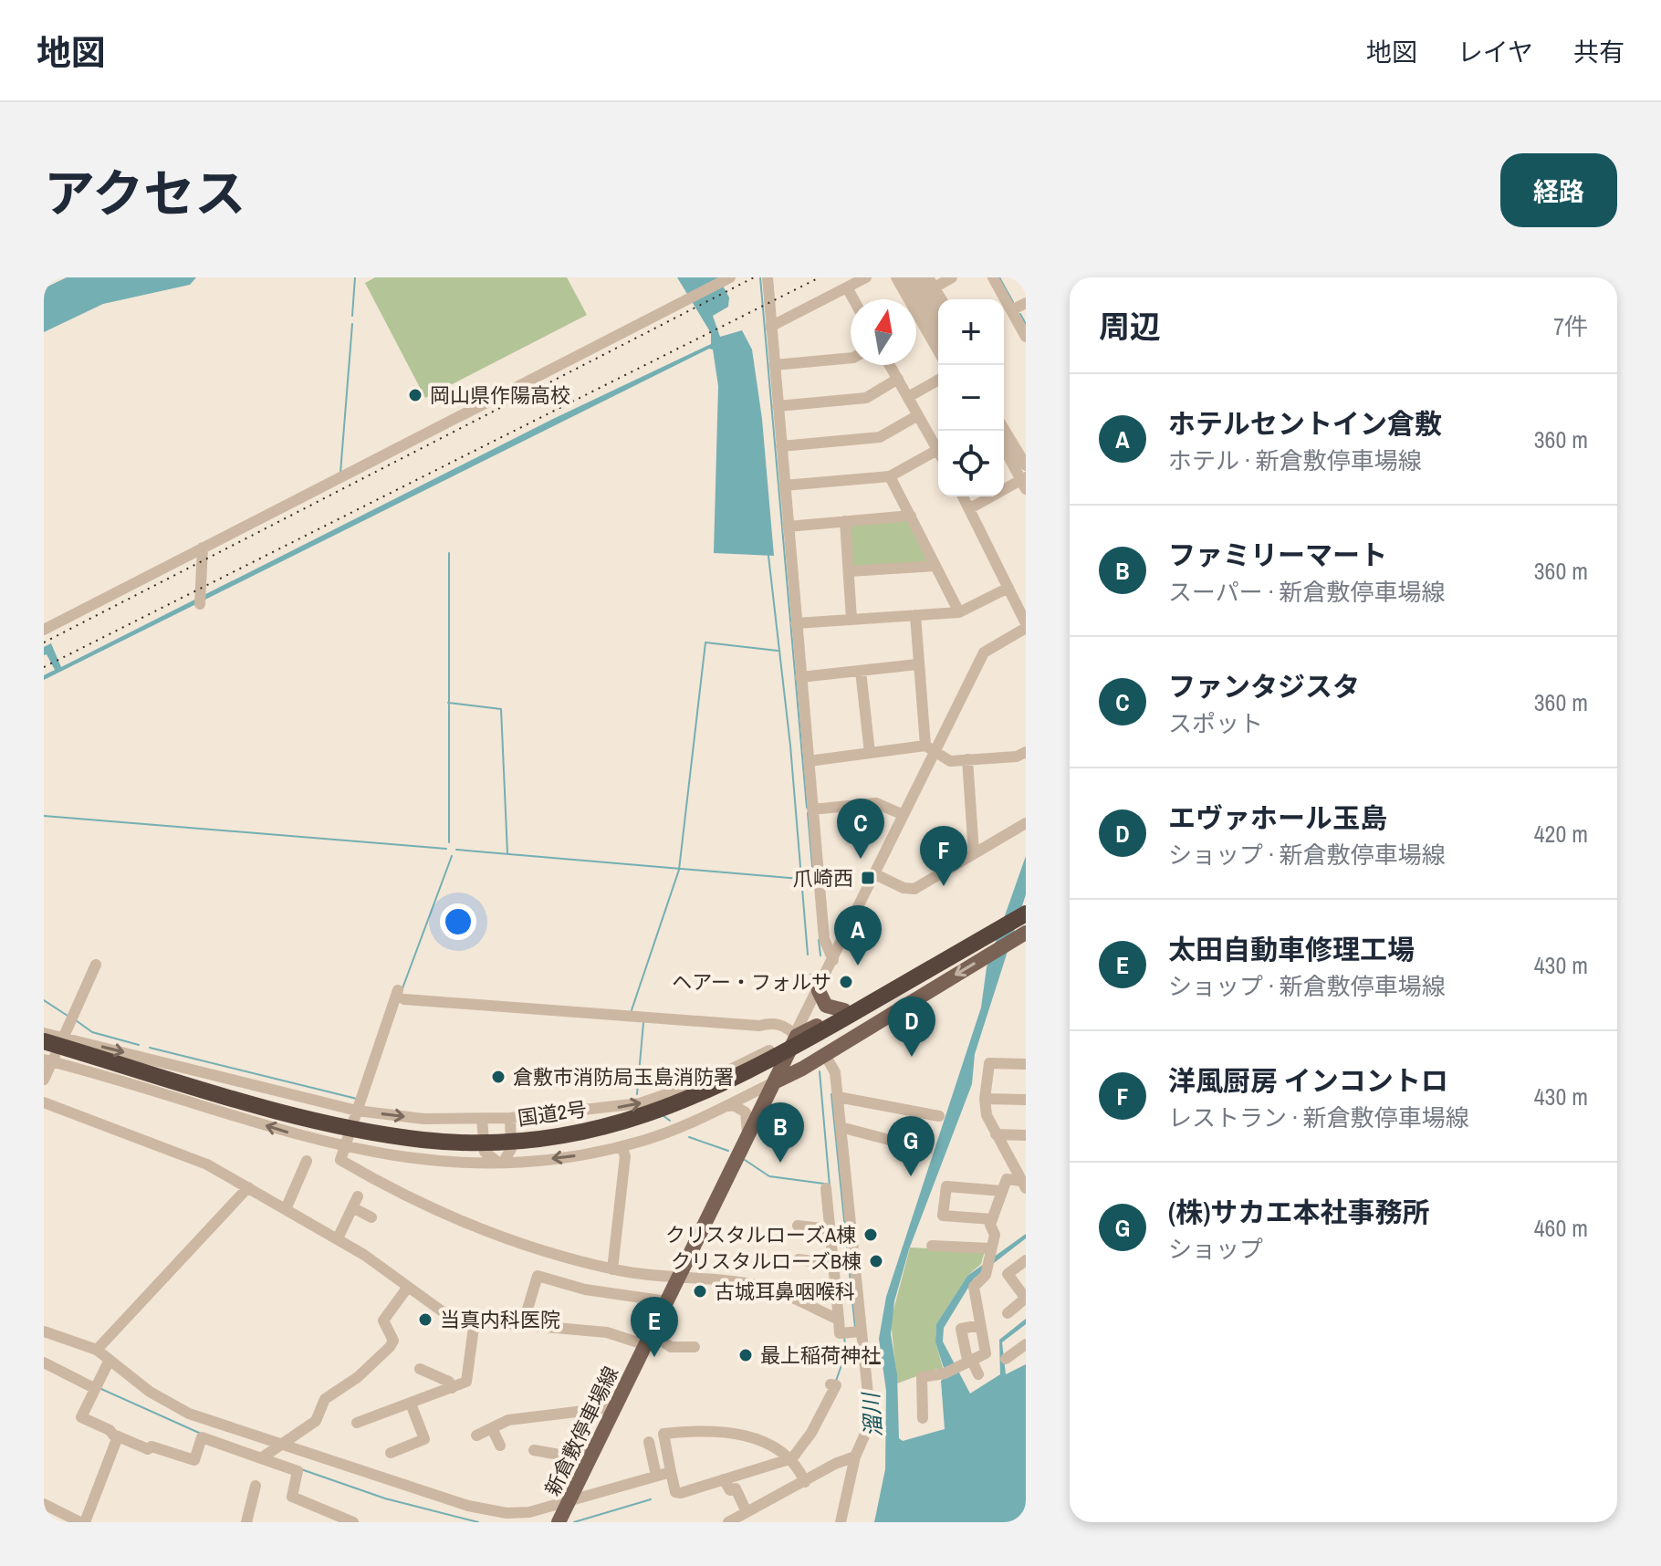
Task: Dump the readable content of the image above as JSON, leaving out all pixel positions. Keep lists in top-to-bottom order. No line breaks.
{"streets":{"highway":["国道2号"],"main road":["新倉敷停車場線"]},"water":["溜川"],"places":{"other":["岡山県作陽高校","ヘアー・フォルサ","倉敷市消防局玉島消防署","クリスタルローズA棟","クリスタルローズB棟","古城耳鼻咽喉科","当真内科医院","最上稲荷神社"],"transit":["爪崎西"]},"north":"top","page":{"header":"地図","nav":["地図","レイヤ","共有"],"title":"アクセス","buttons":"経路","heading":["周辺","7件"],"map_buttons":["+","−"],"list":[{"mark":"A","name":"ホテルセントイン倉敷","note":"ホテル · 新倉敷停車場線","value":"360 m"},{"mark":"B","name":"ファミリーマート","note":"スーパー · 新倉敷停車場線","value":"360 m"},{"mark":"C","name":"ファンタジスタ","note":"スポット","value":"360 m"},{"mark":"D","name":"エヴァホール玉島","note":"ショップ · 新倉敷停車場線","value":"420 m"},{"mark":"E","name":"太田自動車修理工場","note":"ショップ · 新倉敷停車場線","value":"430 m"},{"mark":"F","name":"洋風厨房 インコントロ","note":"レストラン · 新倉敷停車場線","value":"430 m"},{"mark":"G","name":"(株)サカエ本社事務所","note":"ショップ","value":"460 m"}],"pins":["C","F","A","D","B","G","E"]}}
